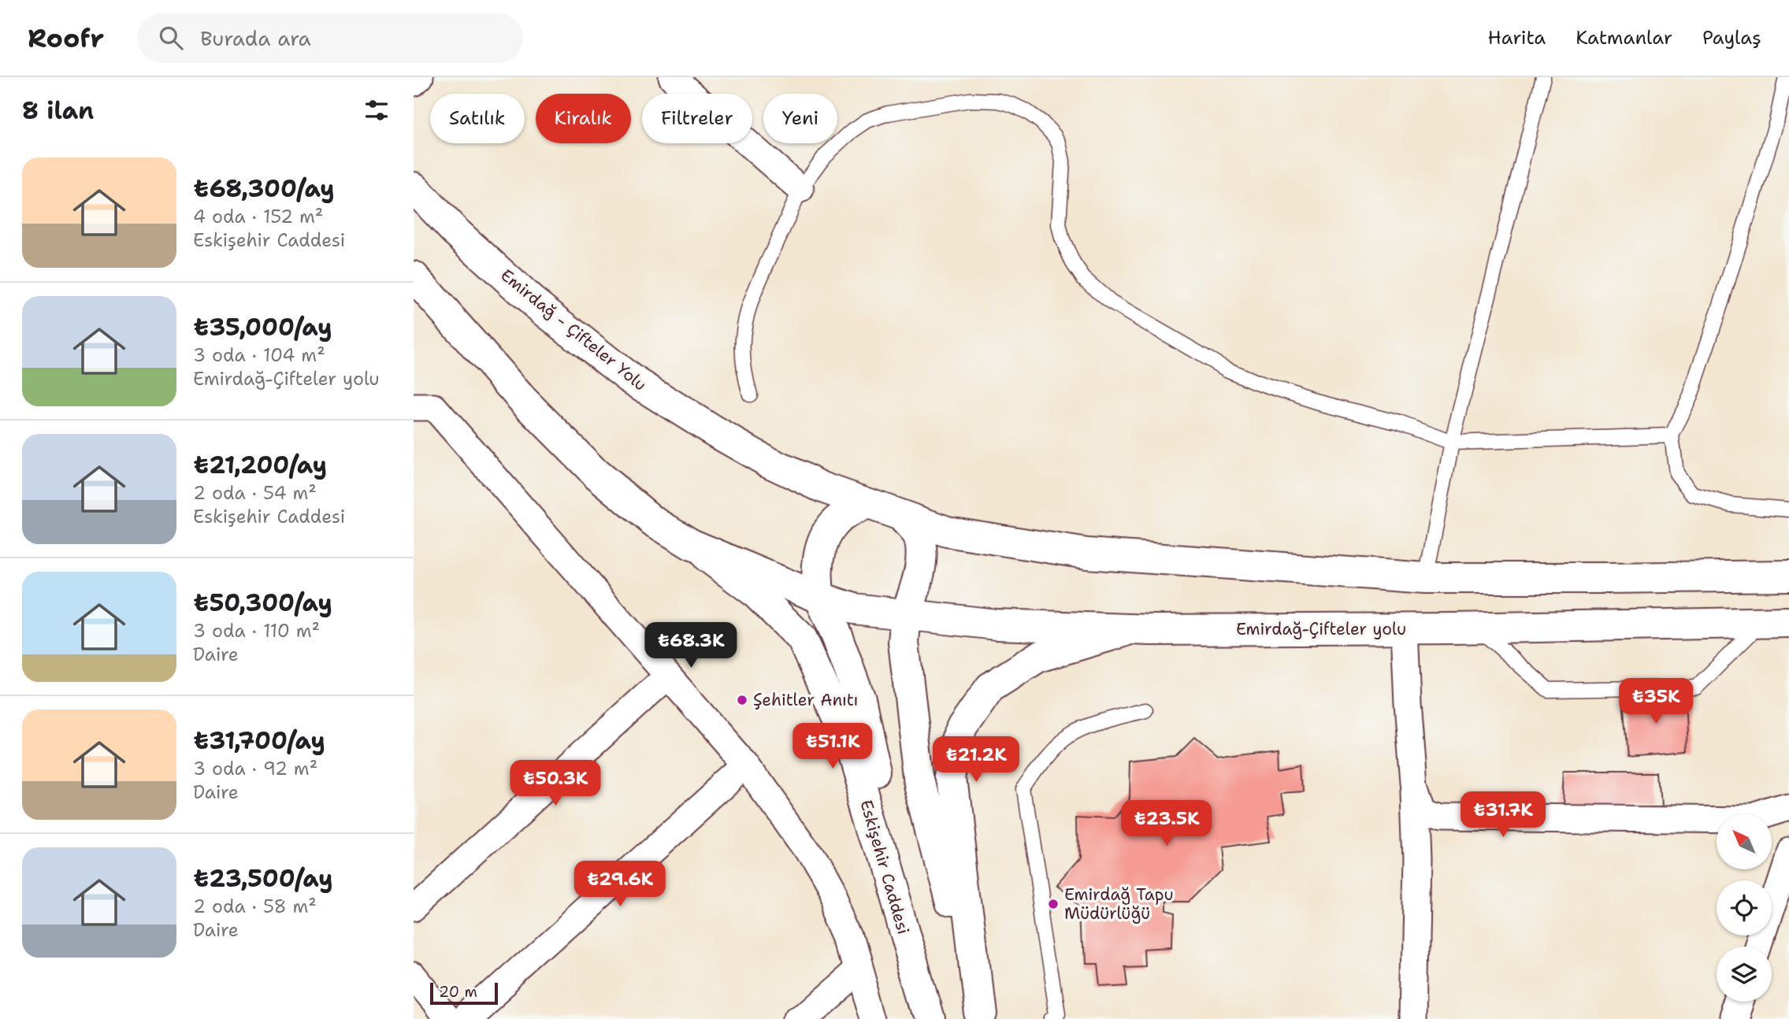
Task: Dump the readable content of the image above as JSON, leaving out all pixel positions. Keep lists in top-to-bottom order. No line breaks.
{"streets":{"main road":["Emirdağ - Çifteler Yolu","Emirdağ-Çifteler yolu","Eskişehir Caddesi"]},"crossings":[["Emirdağ - Çifteler Yolu","Emirdağ-Çifteler yolu"],["Emirdağ - Çifteler Yolu","Eskişehir Caddesi"],["Emirdağ-Çifteler yolu","Eskişehir Caddesi"]],"places":["Şehitler Anıtı","Emirdağ Tapu Müdürlüğü"],"scale_bar":"20 m","north":"top left","page":{"header":"Roofr","search":"Burada ara","nav":["Harita","Katmanlar","Paylaş"],"heading":"8 ilan","chip":["Satılık","Kiralık","Filtreler","Yeni"],"list":[{"name":"₺68,300/ay","note":"4 oda · 152 m² · Eskişehir Caddesi"},{"name":"₺35,000/ay","note":"3 oda · 104 m² · Emirdağ-Çifteler yolu"},{"name":"₺21,200/ay","note":"2 oda · 54 m² · Eskişehir Caddesi"},{"name":"₺50,300/ay","note":"3 oda · 110 m² · Daire"},{"name":"₺31,700/ay","note":"3 oda · 92 m² · Daire"},{"name":"₺23,500/ay","note":"2 oda · 58 m² · Daire"}],"price":["₺68.3K","₺35K","₺51.1K","₺21.2K","₺50.3K","₺31.7K","₺23.5K","₺29.6K"],"scale":"20 m"}}
